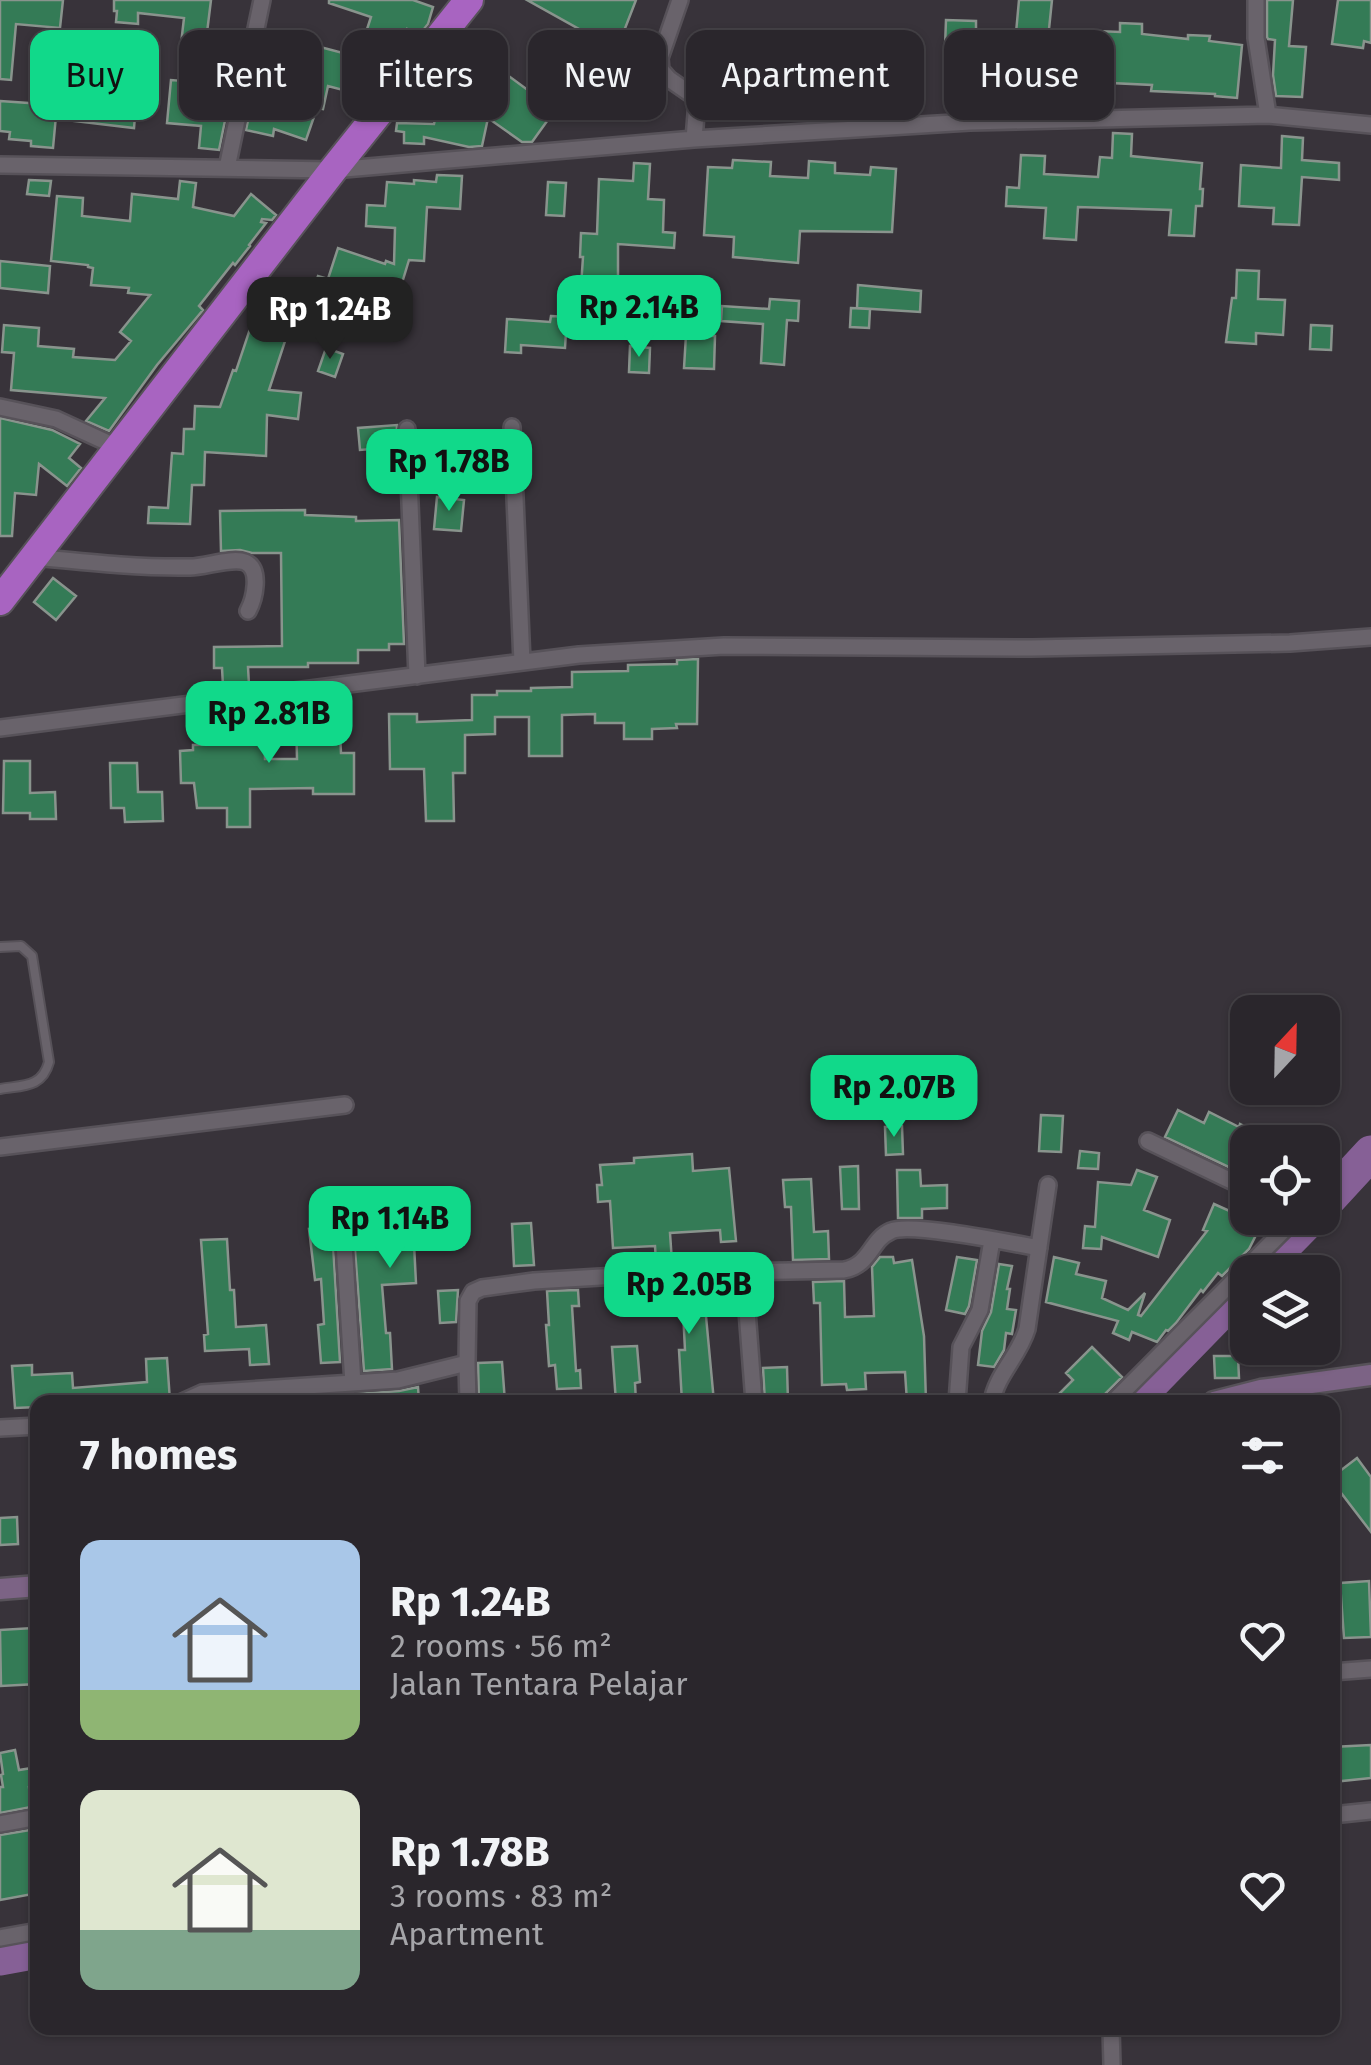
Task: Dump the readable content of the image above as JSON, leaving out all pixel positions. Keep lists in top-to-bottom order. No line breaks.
{"north":"top","page":{"chip":["Buy","Rent","Filters","New","Apartment","House"],"price":["Rp 2.14B","Rp 1.24B","Rp 1.78B","Rp 2.81B","Rp 2.07B","Rp 1.14B","Rp 2.05B"],"heading":"7 homes","list":[{"name":"Rp 1.24B","note":"2 rooms · 56 m² · Jalan Tentara Pelajar"},{"name":"Rp 1.78B","note":"3 rooms · 83 m² · Apartment"}]}}
